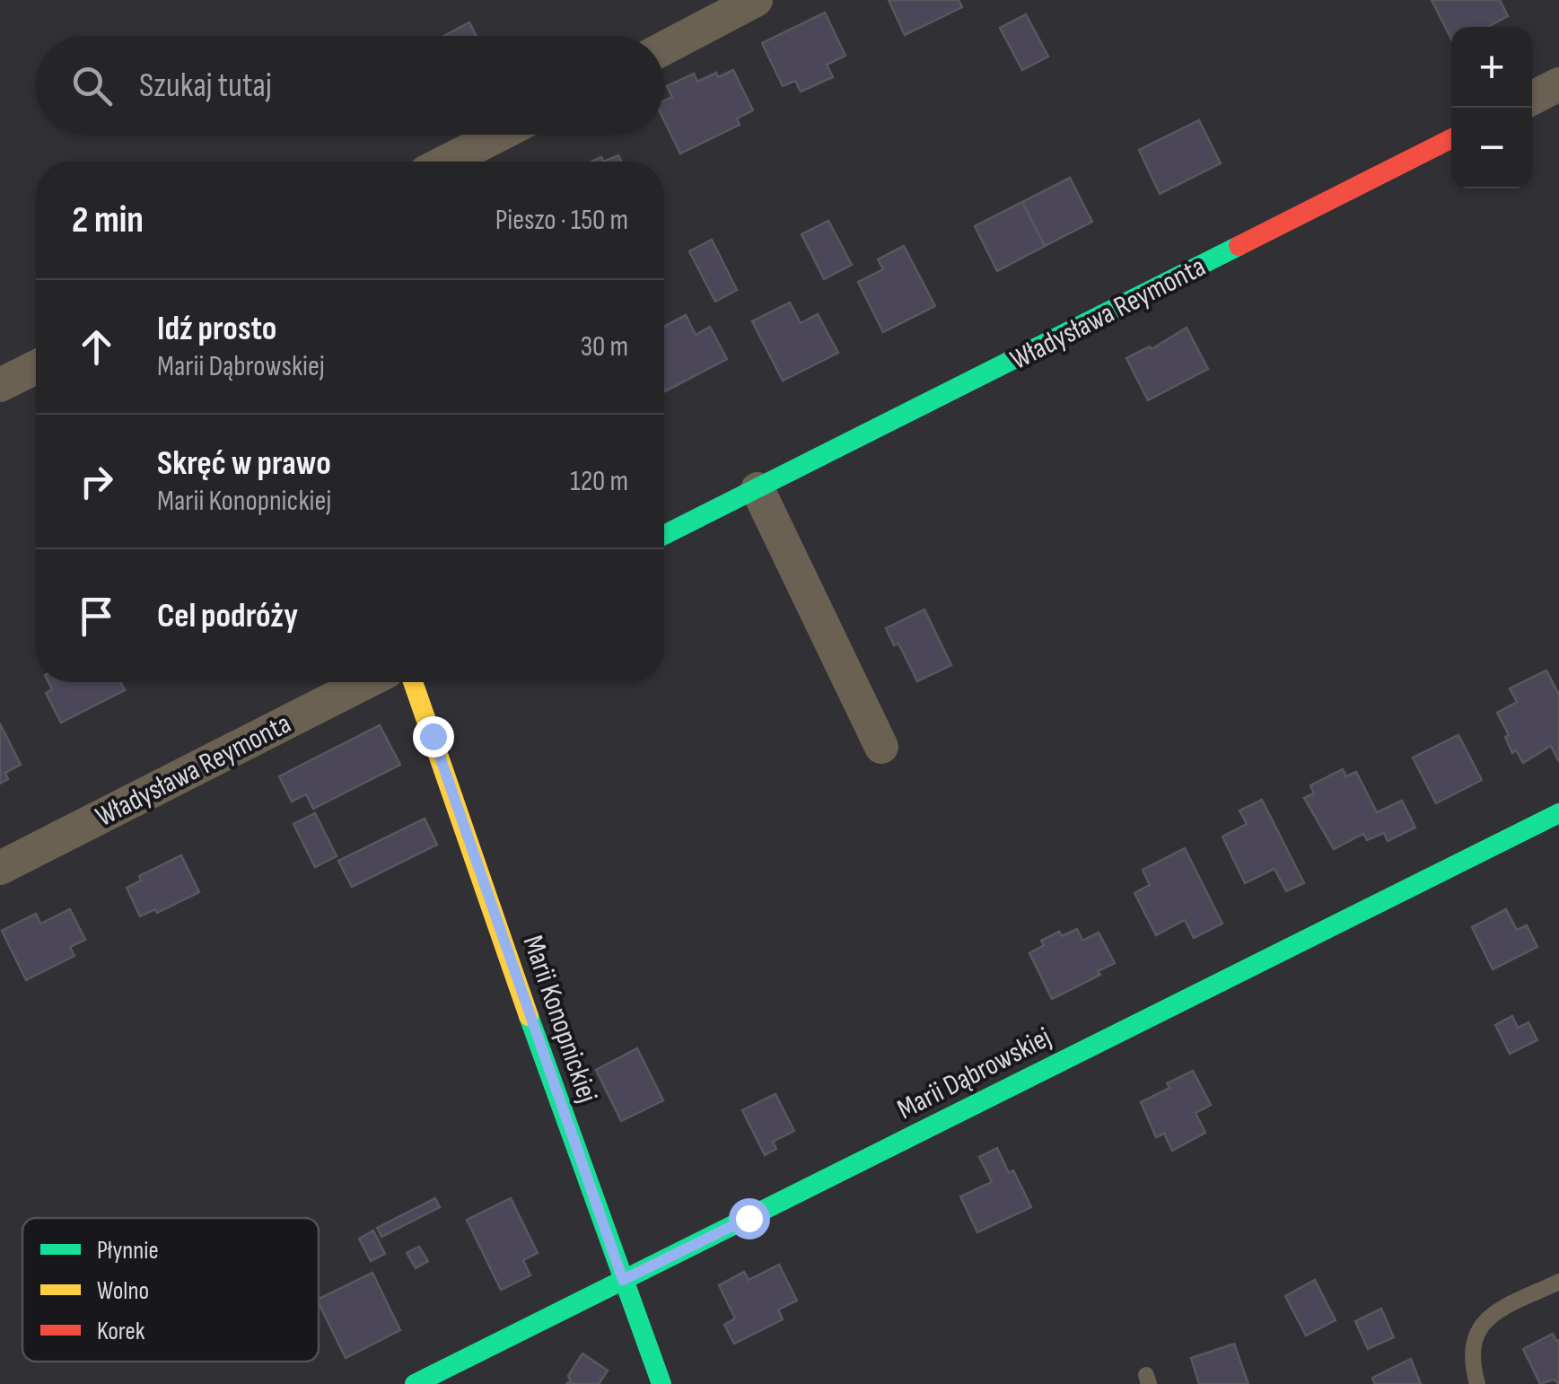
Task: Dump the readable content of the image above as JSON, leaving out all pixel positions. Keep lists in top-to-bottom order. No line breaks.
{"streets":{"street":["Władysława Reymonta","Marii Konopnickiej","Marii Dąbrowskiej"]},"crossings":[["Marii Konopnickiej","Marii Dąbrowskiej"]],"legend":["Płynnie","Wolno","Korek"],"page":{"map_buttons":["+","−"],"search":"Szukaj tutaj","heading":["2 min","Pieszo · 150 m"],"list":[["Idź prosto","Marii Dąbrowskiej","30 m"],["Skręć w prawo","Marii Konopnickiej","120 m"],"Cel podróży"]}}
